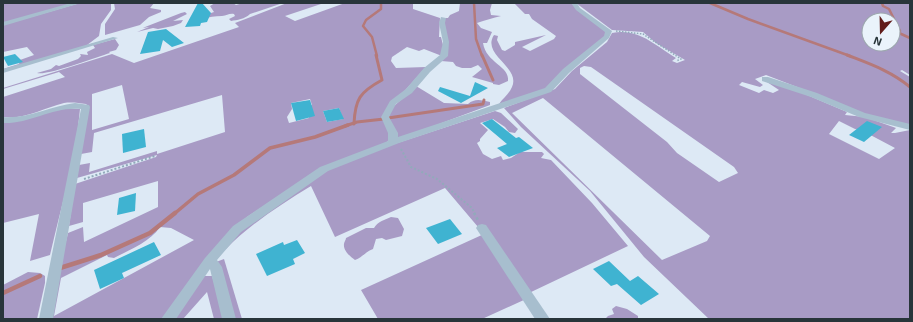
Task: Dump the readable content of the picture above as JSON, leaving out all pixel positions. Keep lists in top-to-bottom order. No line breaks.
{"north":"bottom"}
